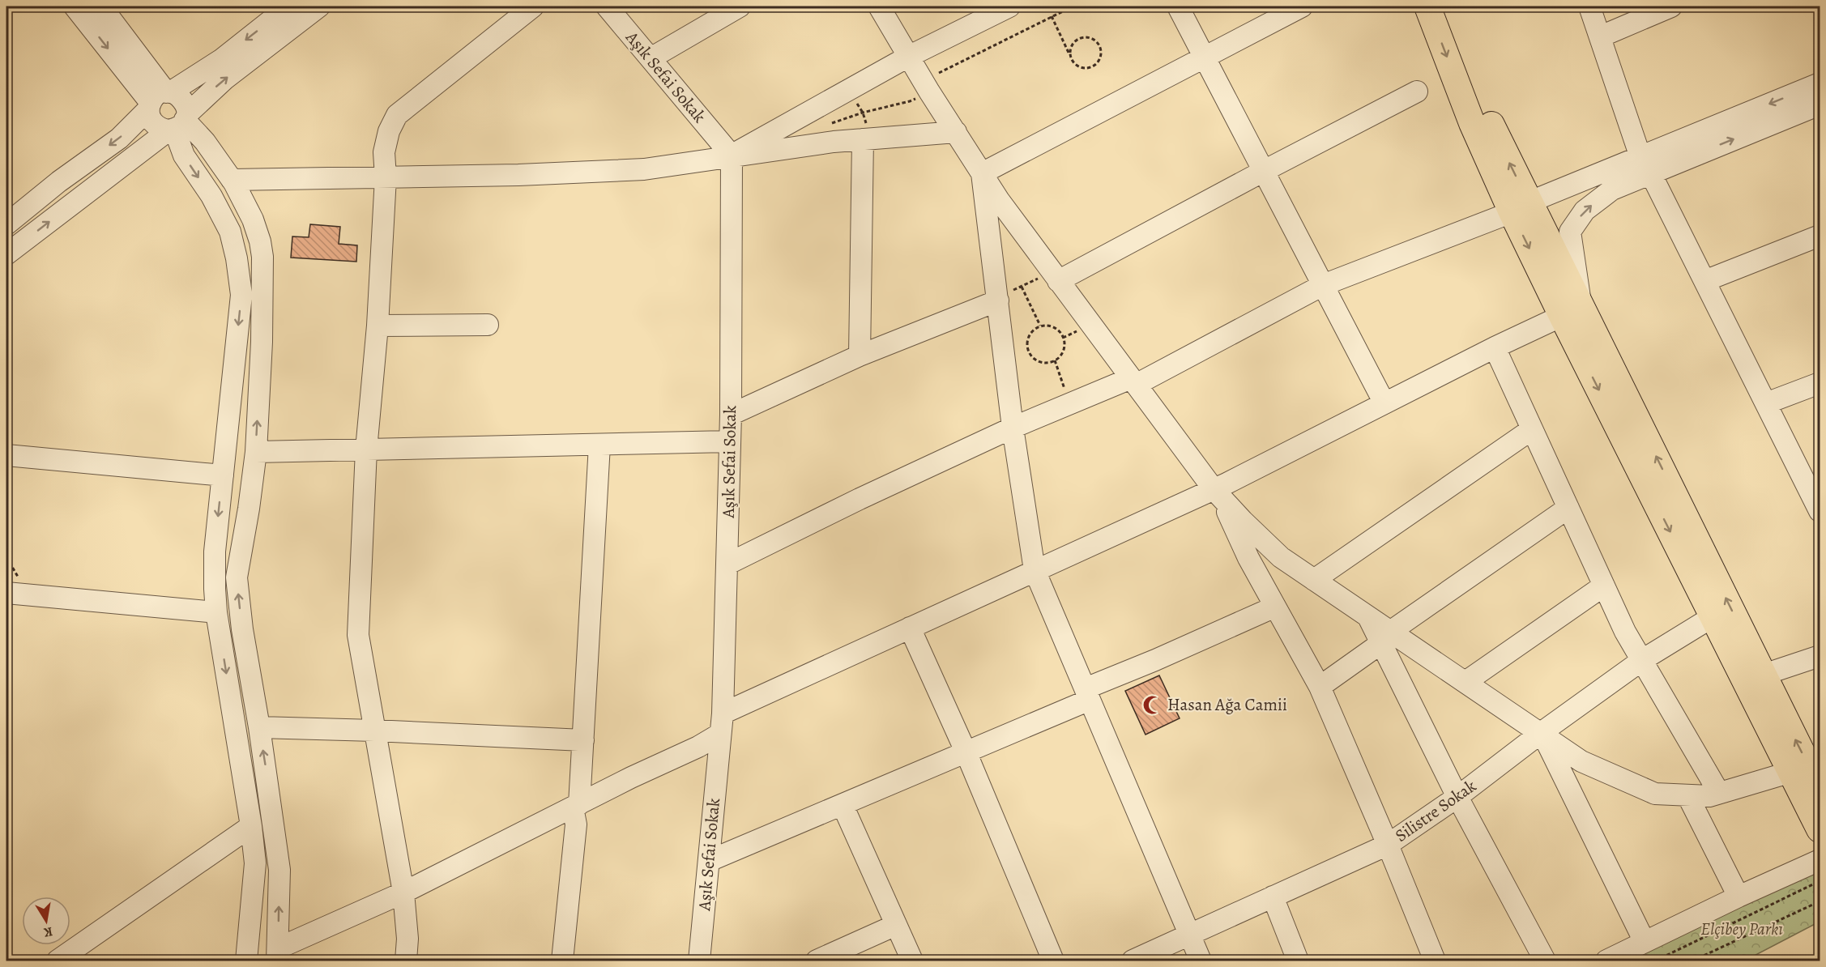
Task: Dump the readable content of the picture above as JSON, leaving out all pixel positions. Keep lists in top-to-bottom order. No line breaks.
{"streets":{"street":["Aşık Sefai Sokak","Silistre Sokak"]},"parks":["Elçibey Parkı"],"places":{"mosque":["Hasan Ağa Camii"]},"north":"bottom"}
